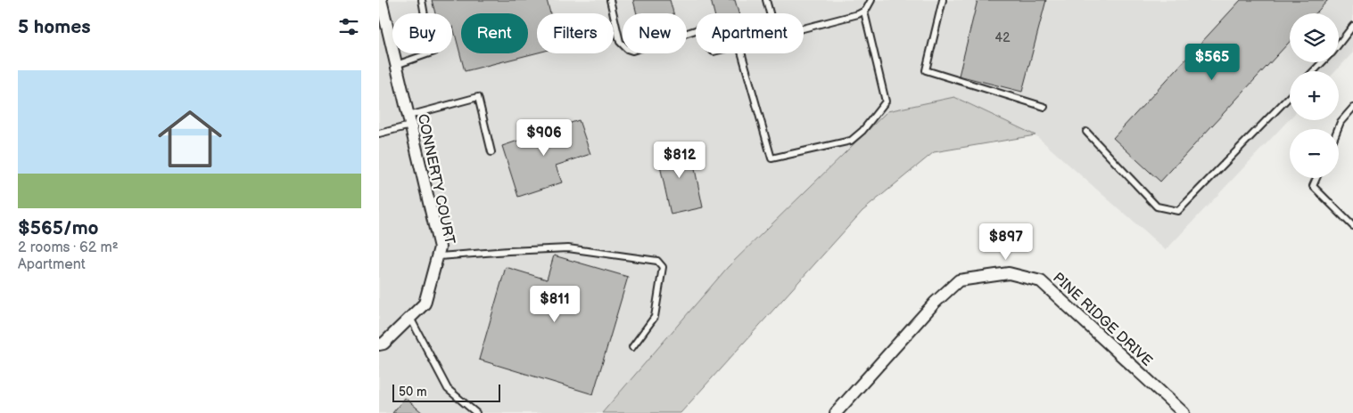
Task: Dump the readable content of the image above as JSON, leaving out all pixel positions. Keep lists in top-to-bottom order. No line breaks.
{"streets":{"street":["CONNERTY COURT","PINE RIDGE DRIVE"]},"house_numbers":["42"],"scale_bar":"50 m","page":{"heading":"5 homes","map_buttons":["+","−"],"chip":["Buy","Rent","Filters","New","Apartment"],"price":["$565","$906","$812","$897","$811"],"list":[{"name":"$565/mo","note":"2 rooms · 62 m² · Apartment"}],"scale":"50 m"}}
